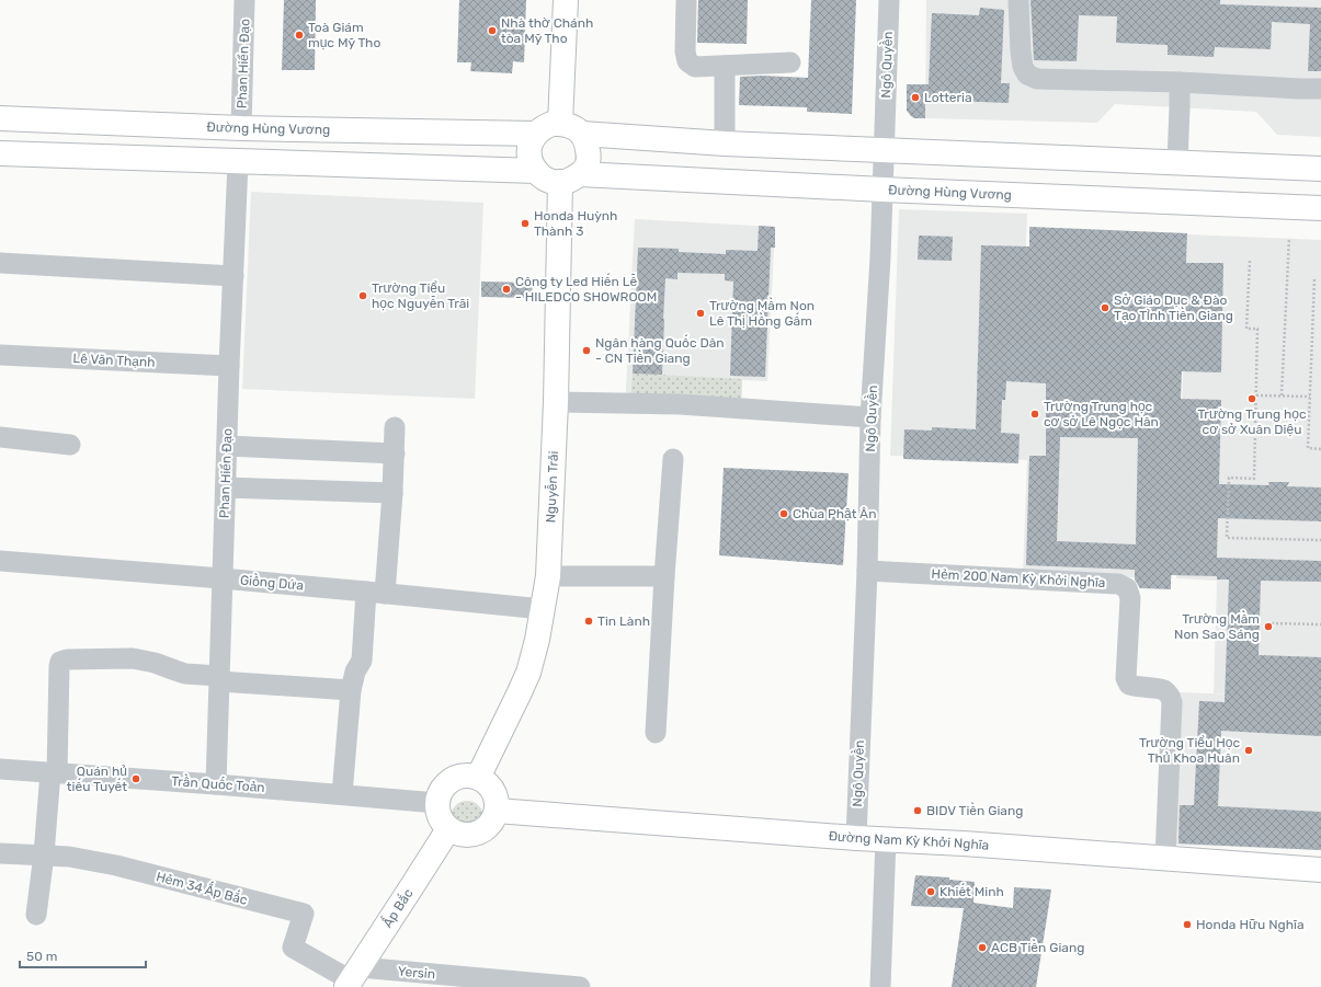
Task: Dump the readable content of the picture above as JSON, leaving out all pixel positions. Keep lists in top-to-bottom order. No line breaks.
{"streets":{"main road":["Đường Hùng Vương","Nguyễn Trãi","Đường Nam Kỳ Khởi Nghĩa","Ấp Bắc"],"street":["Phan Hiển Đạo","Ngô Quyền","Lê Văn Thạnh","Hẻm 200 Nam Kỳ Khởi Nghĩa","Giồng Dứa","Trần Quốc Toản","Hẻm 34 Ấp Bắc","Yersin"]},"crossings":[["Phan Hiển Đạo","Đường Hùng Vương"],["Phan Hiển Đạo","Lê Văn Thạnh"],["Phan Hiển Đạo","Giồng Dứa"],["Phan Hiển Đạo","Trần Quốc Toản"],["Ngô Quyền","Đường Hùng Vương"],["Ngô Quyền","Hẻm 200 Nam Kỳ Khởi Nghĩa"],["Ngô Quyền","Đường Nam Kỳ Khởi Nghĩa"],["Đường Hùng Vương","Nguyễn Trãi"],["Nguyễn Trãi","Giồng Dứa"],["Nguyễn Trãi","Trần Quốc Toản"],["Nguyễn Trãi","Đường Nam Kỳ Khởi Nghĩa"],["Nguyễn Trãi","Ấp Bắc"],["Hẻm 200 Nam Kỳ Khởi Nghĩa","Đường Nam Kỳ Khởi Nghĩa"],["Trần Quốc Toản","Đường Nam Kỳ Khởi Nghĩa"],["Trần Quốc Toản","Ấp Bắc"],["Đường Nam Kỳ Khởi Nghĩa","Ấp Bắc"],["Hẻm 34 Ấp Bắc","Ấp Bắc"],["Hẻm 34 Ấp Bắc","Yersin"],["Ấp Bắc","Yersin"]],"places":["Nhà thờ Chánh tòa Mỹ Tho","Toà Giám mục Mỹ Tho","Lotteria","Honda Huỳnh Thành 3","Công ty Led Hiến Lễ - HILEDCO SHOWROOM","Trường Tiểu học Nguyễn Trãi","Sở Giáo Dục & Đào Tạo Tỉnh Tiền Giang","Trường Mầm Non Lê Thị Hồng Gấm","Ngân hàng Quốc Dân - CN Tiền Giang","Trường Trung học cơ sở Xuân Diệu","Trường Trung học cơ sở Lê Ngọc Hân","Chùa Phật Ân","Tin Lành","Trường Mầm Non Sao Sáng","Trường Tiểu Học Thủ Khoa Huân","Quán hủ tiếu Tuyết","BIDV Tiền Giang","Khiết Minh","Honda Hữu Nghĩa","ACB Tiền Giang"],"scale_bar":"50 m"}
